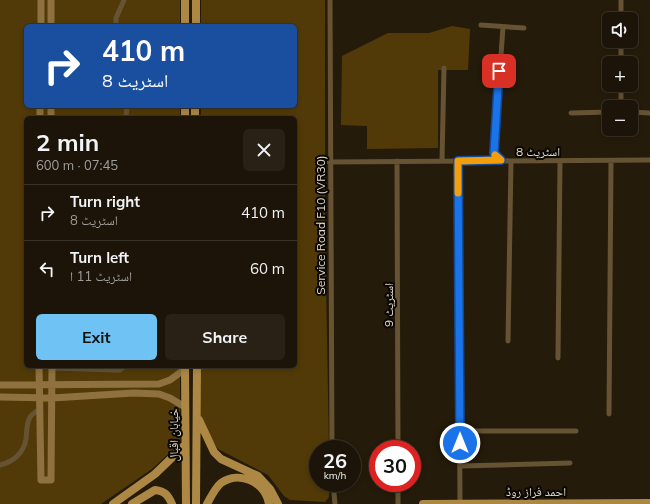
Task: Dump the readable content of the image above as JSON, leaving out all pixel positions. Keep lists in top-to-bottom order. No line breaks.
{"streets":{"main road":["خیابان اقبال","احمد فراز روڈ"],"street":["اسٹریٹ 8","Service Road F10 (VR30)","اسٹریٹ 9"]},"crossings":[["اسٹریٹ 8","Service Road F10 (VR30)"],["اسٹریٹ 8","اسٹریٹ 9"]],"page":{"map_buttons":["+","−"],"turn":["410 m","اسٹریٹ 8"],"heading":["2 min","600 m · 07:45"],"list":[{"name":"Turn right","note":"اسٹریٹ 8","value":"410 m"},{"name":"Turn left","note":"اسٹریٹ 11 ا","value":"60 m"}],"buttons":["Exit","Share"],"speed":"26 km/h","limit":"30"}}
